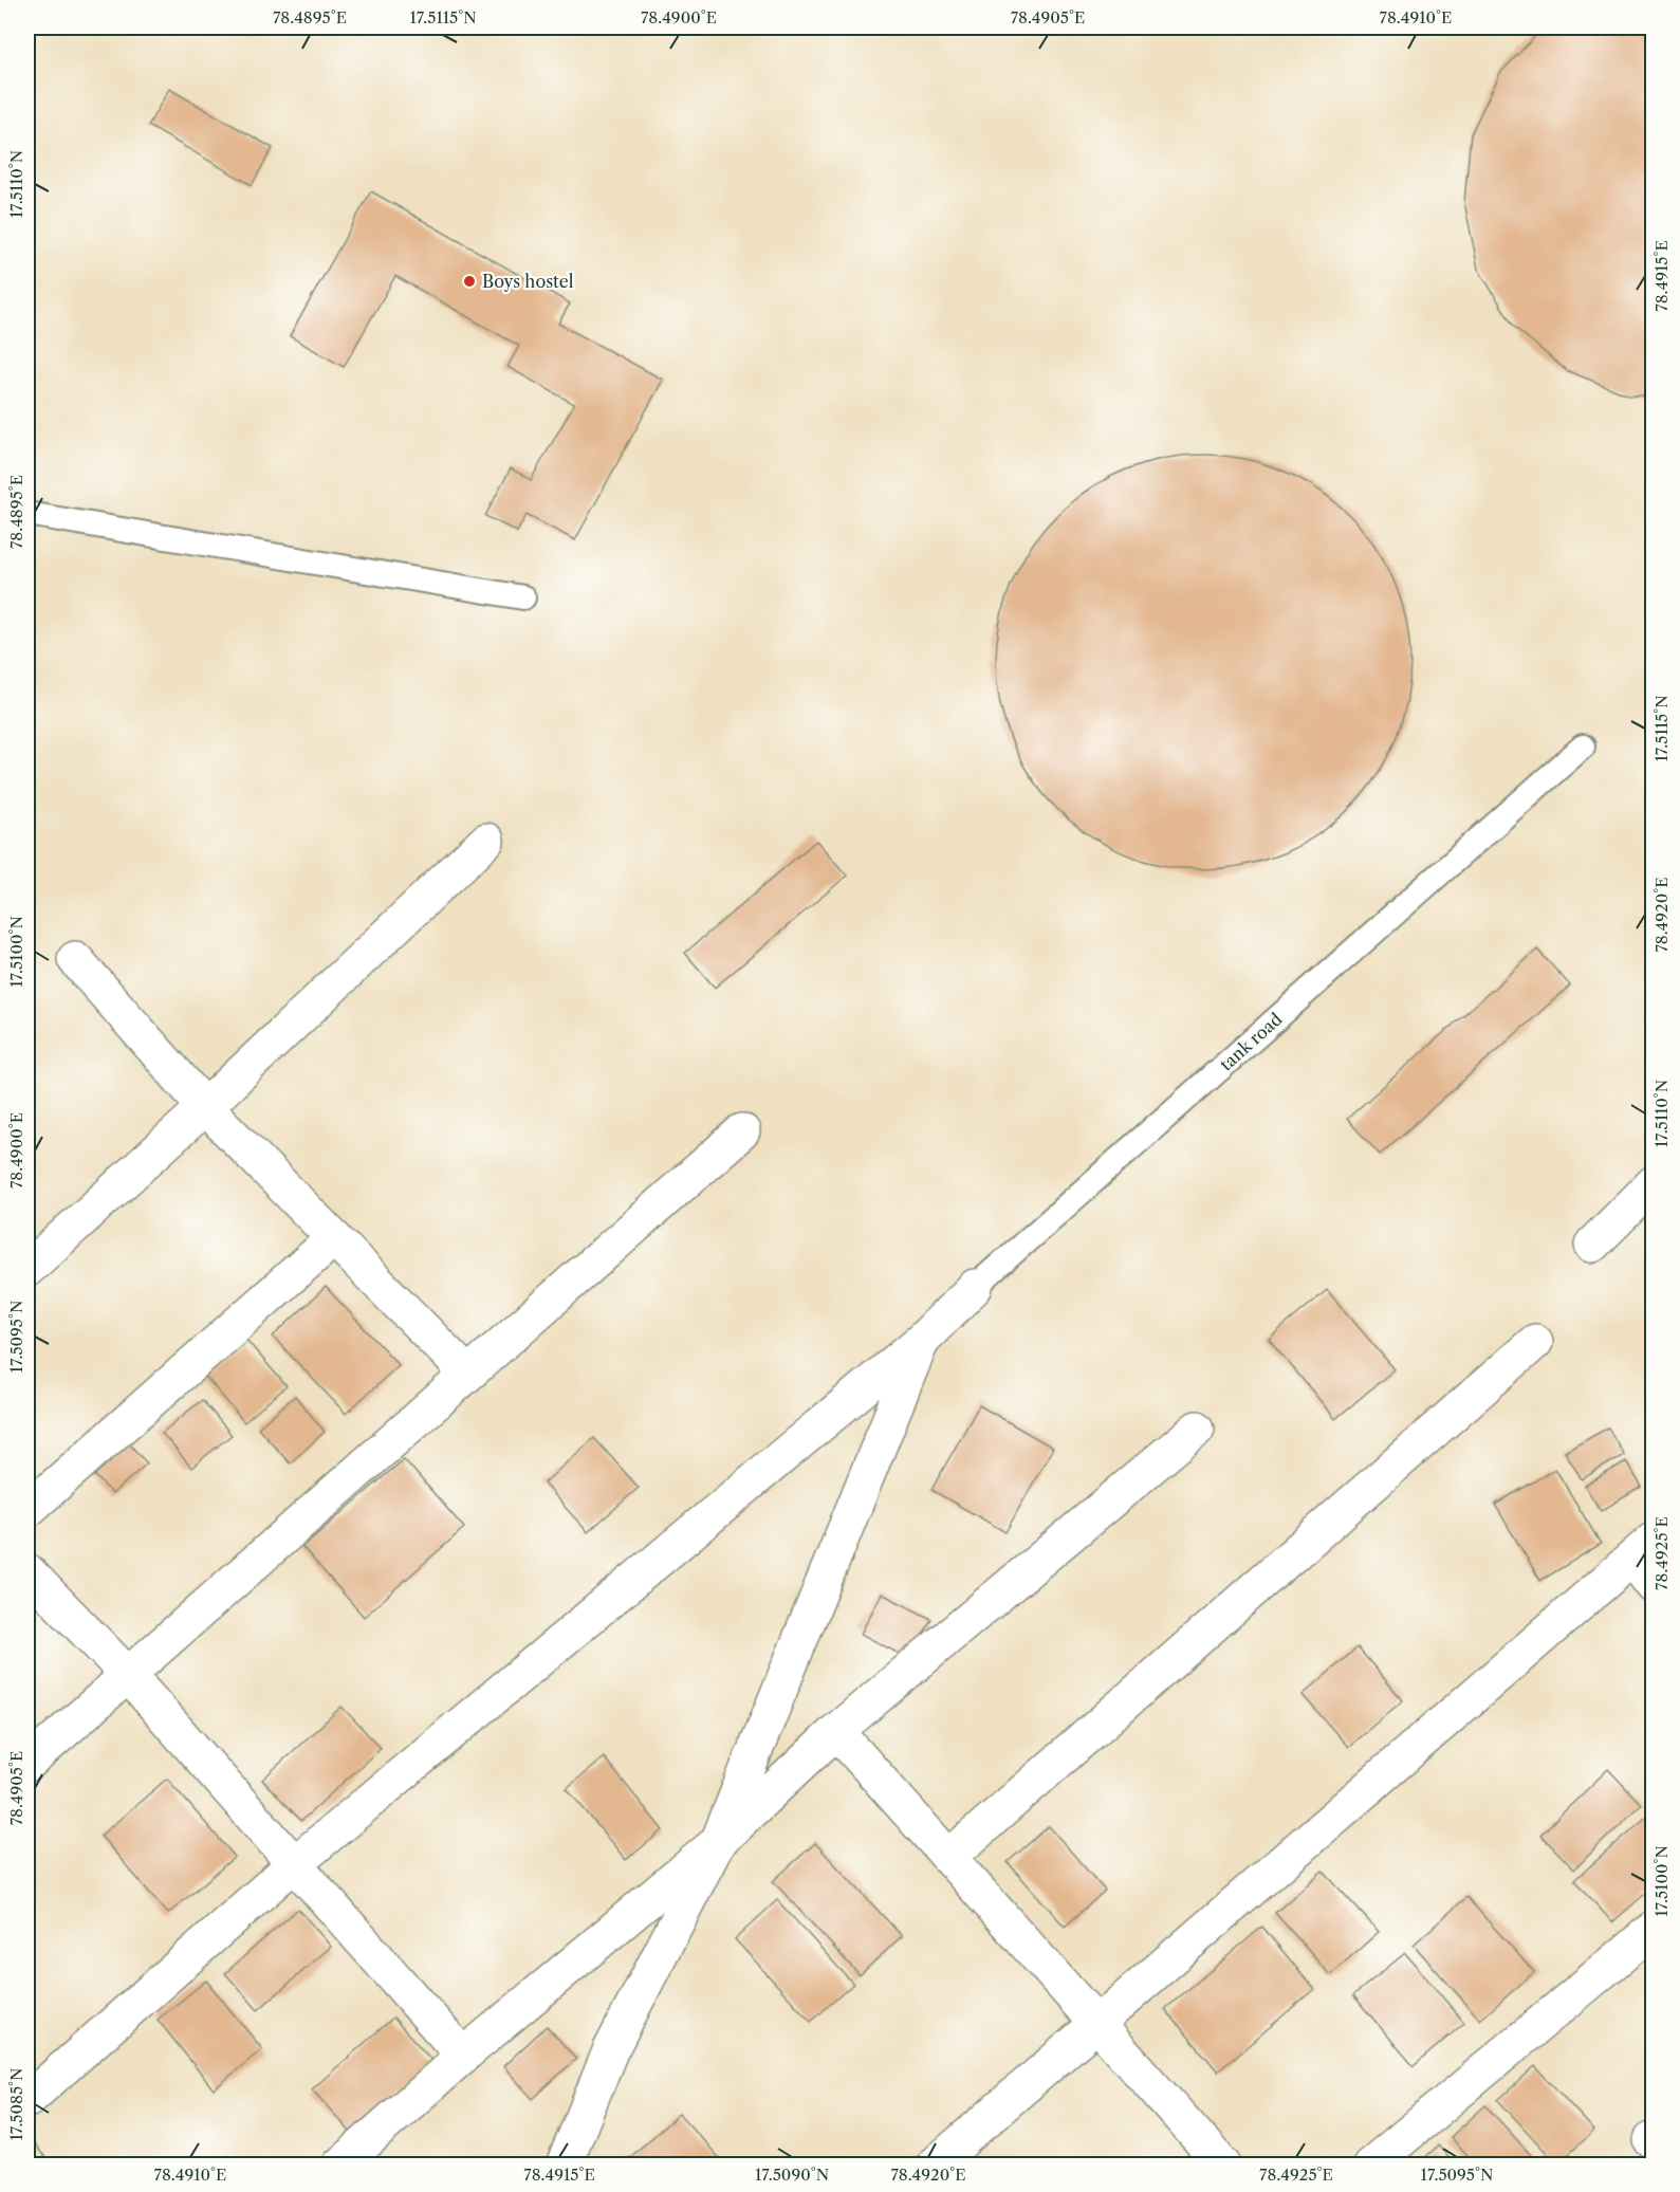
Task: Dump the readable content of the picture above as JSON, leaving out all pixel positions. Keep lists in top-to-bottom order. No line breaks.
{"streets":{"street":["tank road"]},"places":["Boys hostel"],"coordinates":["78.4895°E","17.5115°N","78.4900°E","78.4905°E","78.4910°E","17.5110°N","78.4915°E","78.4920°E","17.5100°N","17.5095°N","78.4925°E","17.5085°N","17.5090°N"]}
